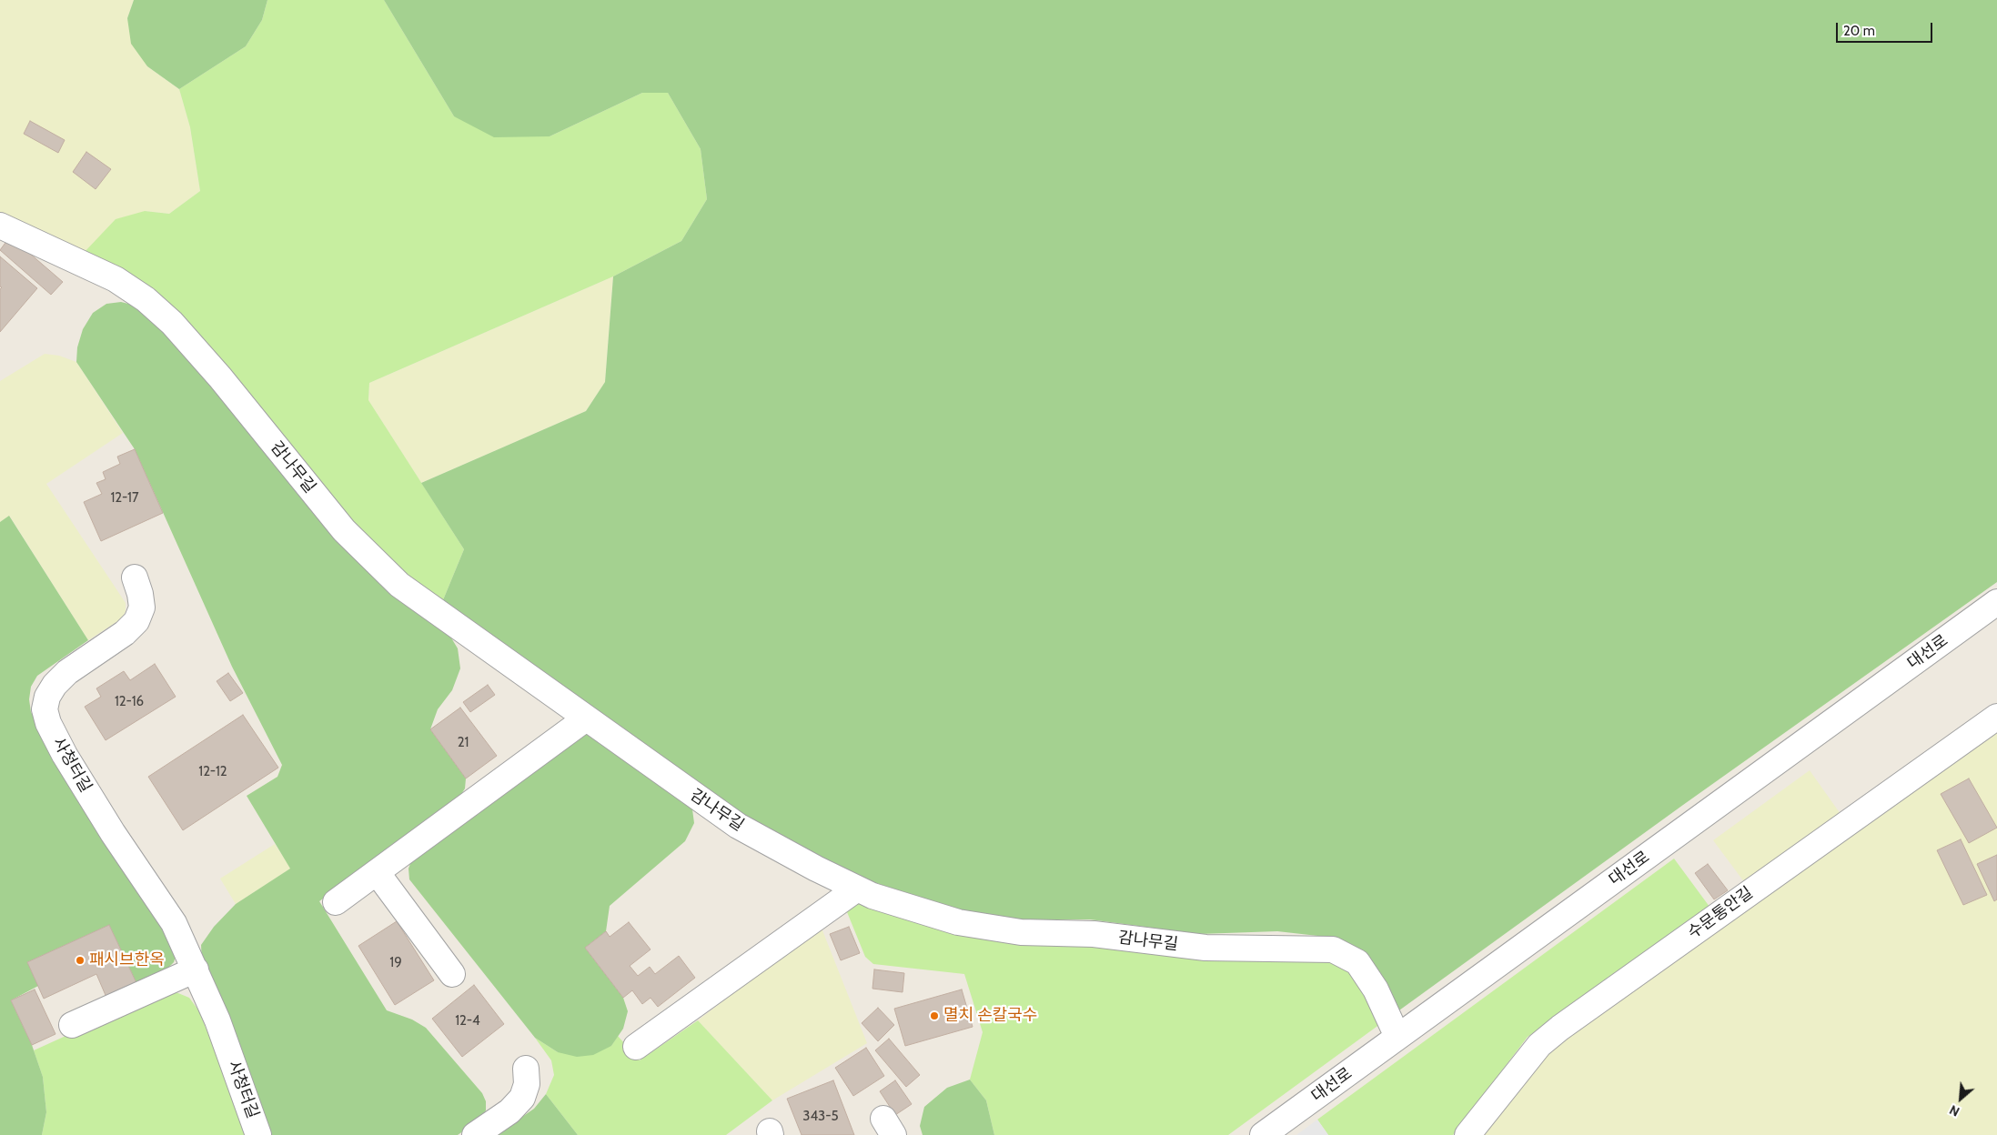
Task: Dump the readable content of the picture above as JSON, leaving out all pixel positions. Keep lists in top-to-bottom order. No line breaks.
{"streets":{"street":["감나무길","대선로","사청터길","수문통안길"]},"crossings":[["감나무길","대선로"]],"places":["패시브한옥","멸치 손칼국수"],"house_numbers":["12-17","12-16","21","12-12","19","12-4","343-5"],"scale_bar":"20 m","north":"bottom left"}
